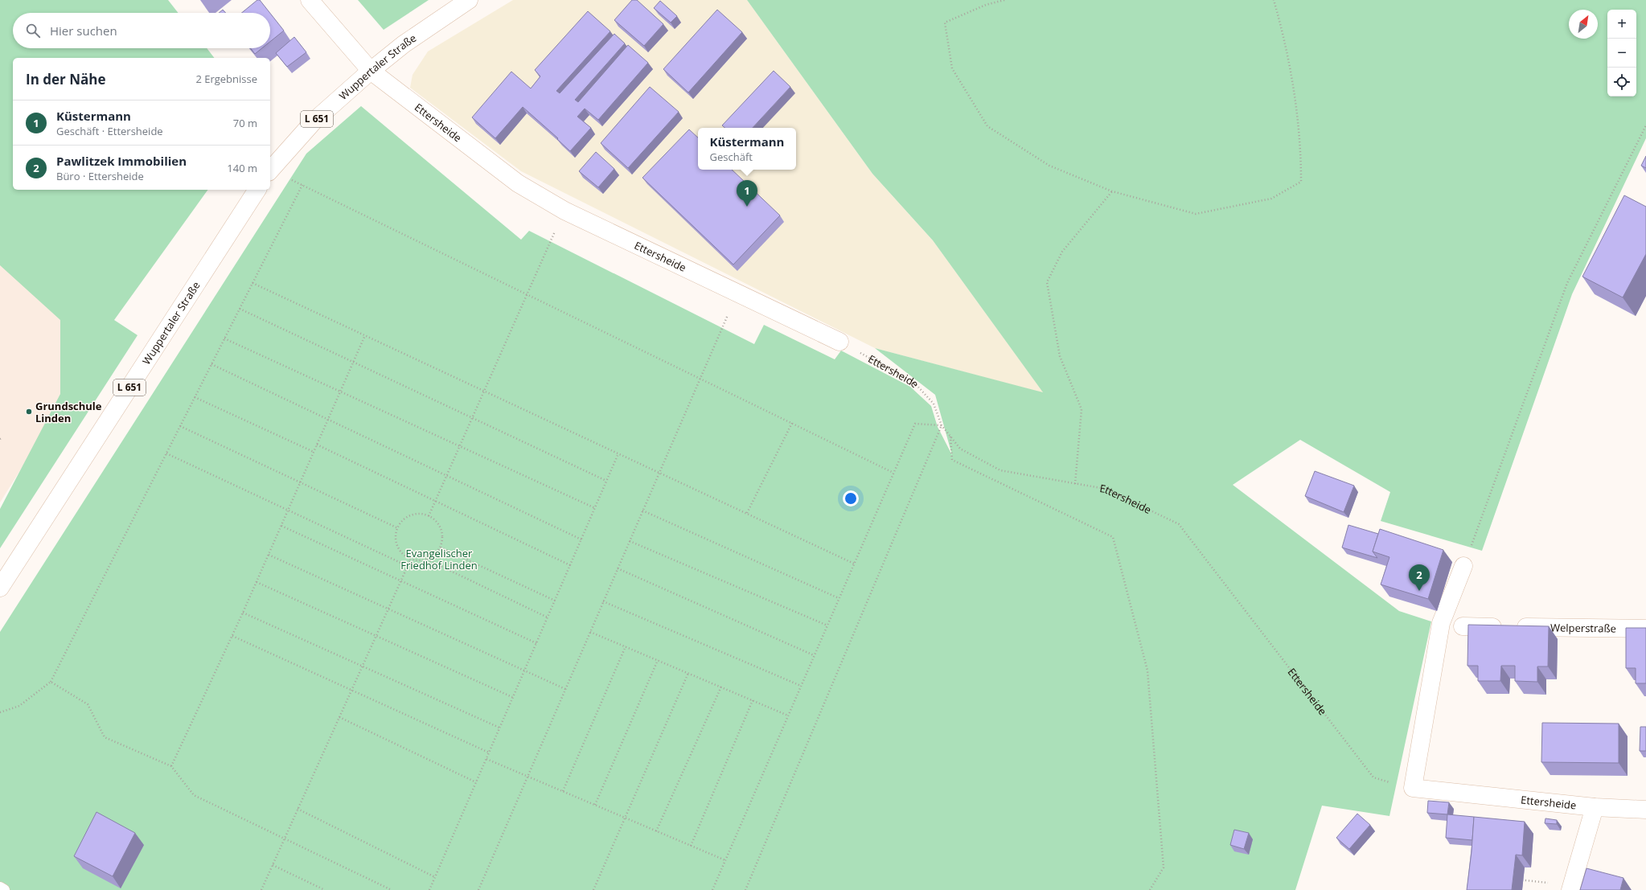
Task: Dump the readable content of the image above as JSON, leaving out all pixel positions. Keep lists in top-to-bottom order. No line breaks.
{"streets":{"street":["Wuppertaler Straße","L 651","Ettersheide","Welperstraße"]},"crossings":[["Wuppertaler Straße","Ettersheide"]],"parks":["Evangelischer Friedhof Linden"],"places":["Grundschule Linden"],"north":"top right","page":{"map_buttons":["+","−"],"search":"Hier suchen","heading":["In der Nähe","2 Ergebnisse"],"list":[{"mark":"1","name":"Küstermann","note":"Geschäft · Ettersheide","value":"70 m"},{"mark":"2","name":"Pawlitzek Immobilien","note":"Büro · Ettersheide","value":"140 m"}],"popup":["Küstermann","Geschäft"],"pins":["1","2"]}}
